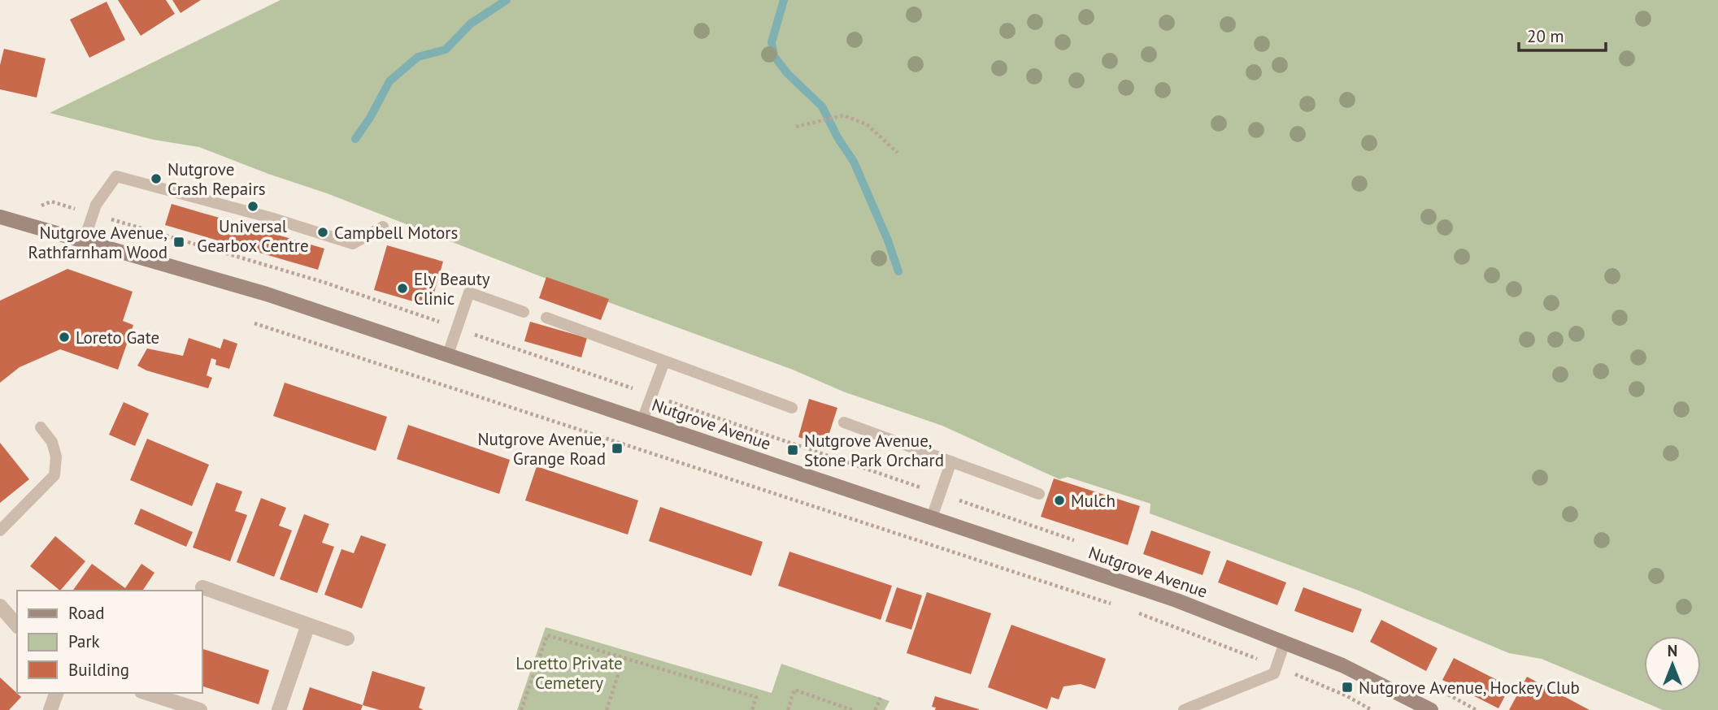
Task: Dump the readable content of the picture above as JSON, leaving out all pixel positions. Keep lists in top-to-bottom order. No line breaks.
{"streets":{"main road":["Nutgrove Avenue"]},"parks":["Loretto Private Cemetery"],"places":{"other":["Nutgrove Crash Repairs","Universal Gearbox Centre","Campbell Motors","Ely Beauty Clinic","Loreto Gate","Mulch"],"transit":["Nutgrove Avenue, Rathfarnham Wood","Nutgrove Avenue, Grange Road","Nutgrove Avenue, Stone Park Orchard","Nutgrove Avenue, Hockey Club"]},"legend":["Road","Park","Building"],"scale_bar":"20 m","north":"top"}
